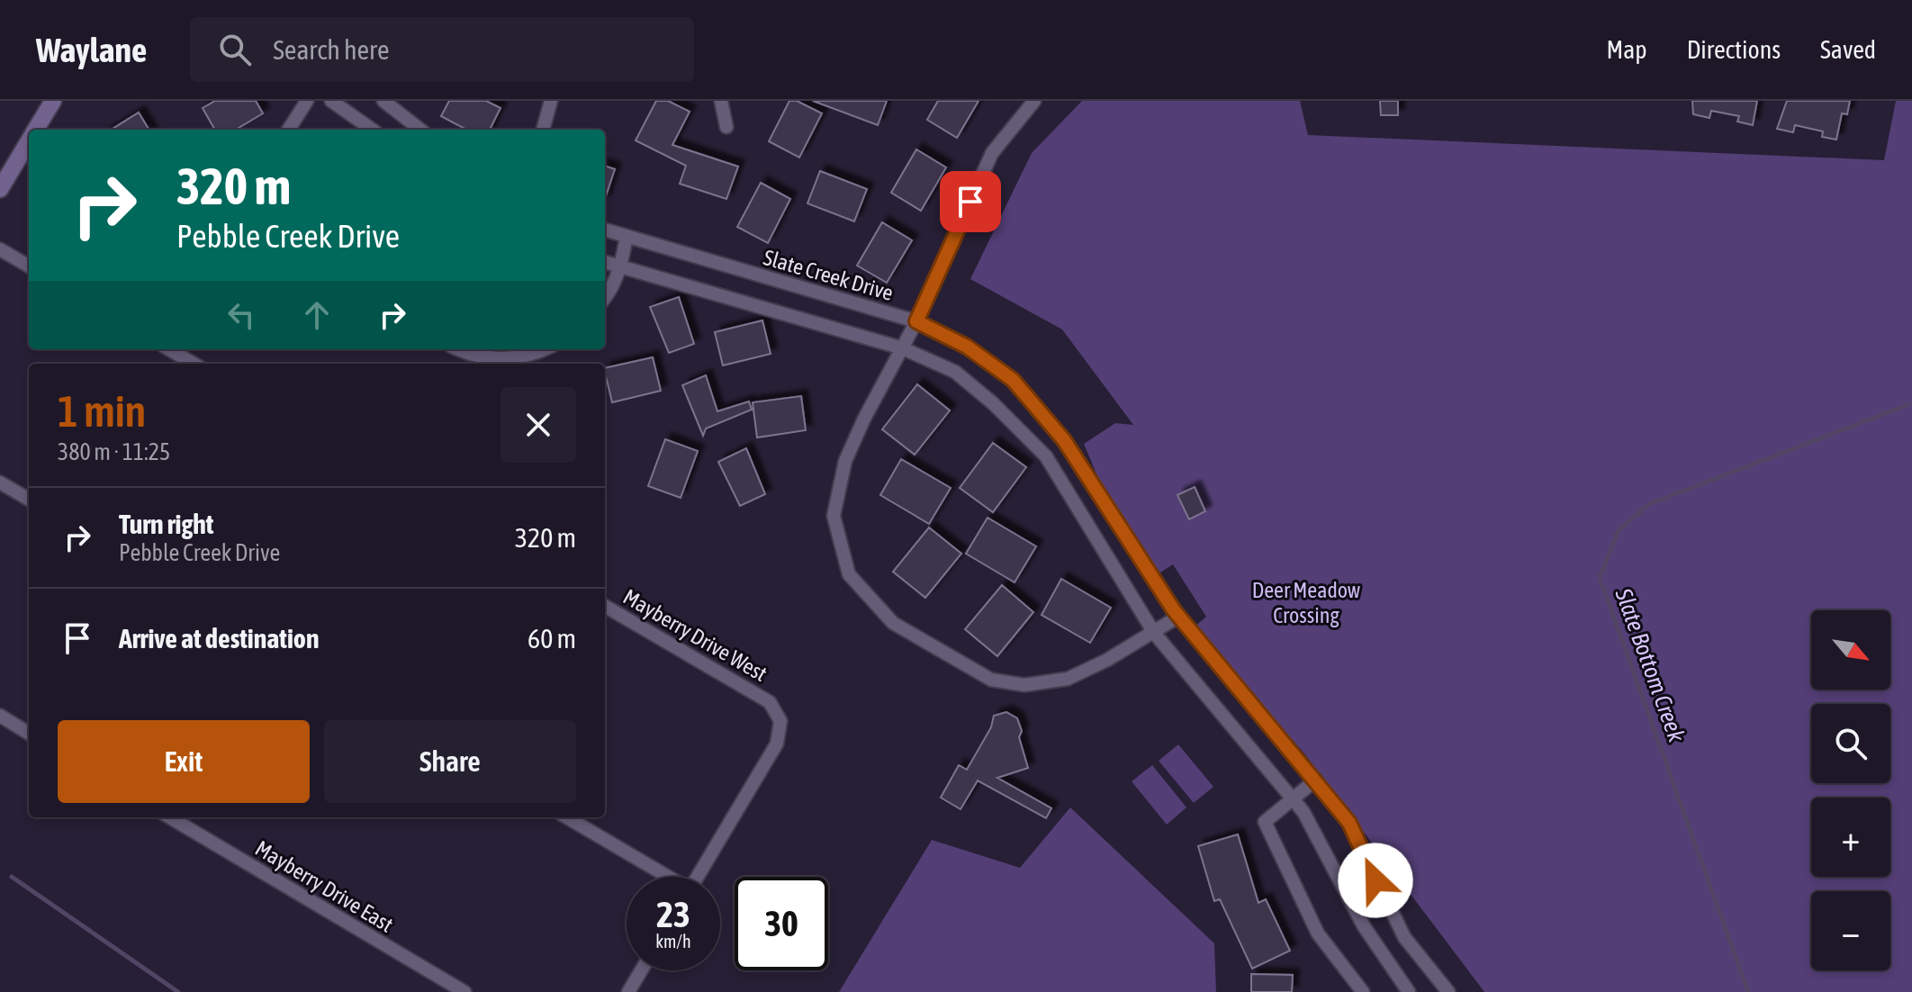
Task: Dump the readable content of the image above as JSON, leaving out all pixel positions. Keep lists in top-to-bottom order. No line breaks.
{"streets":{"street":["Slate Creek Drive","Mayberry Drive West","Mayberry Drive East"]},"water":["Slate Bottom Creek"],"parks":["Deer Meadow Crossing"],"north":"bottom right","page":{"header":"Waylane","search":"Search here","nav":["Map","Directions","Saved"],"turn":["320 m","Pebble Creek Drive"],"heading":["1 min","380 m · 11:25"],"list":[{"name":"Turn right","note":"Pebble Creek Drive","value":"320 m"},{"name":"Arrive at destination","value":"60 m"}],"map_buttons":["+","−"],"buttons":["Exit","Share"],"speed":"23 km/h","limit":"30"}}
